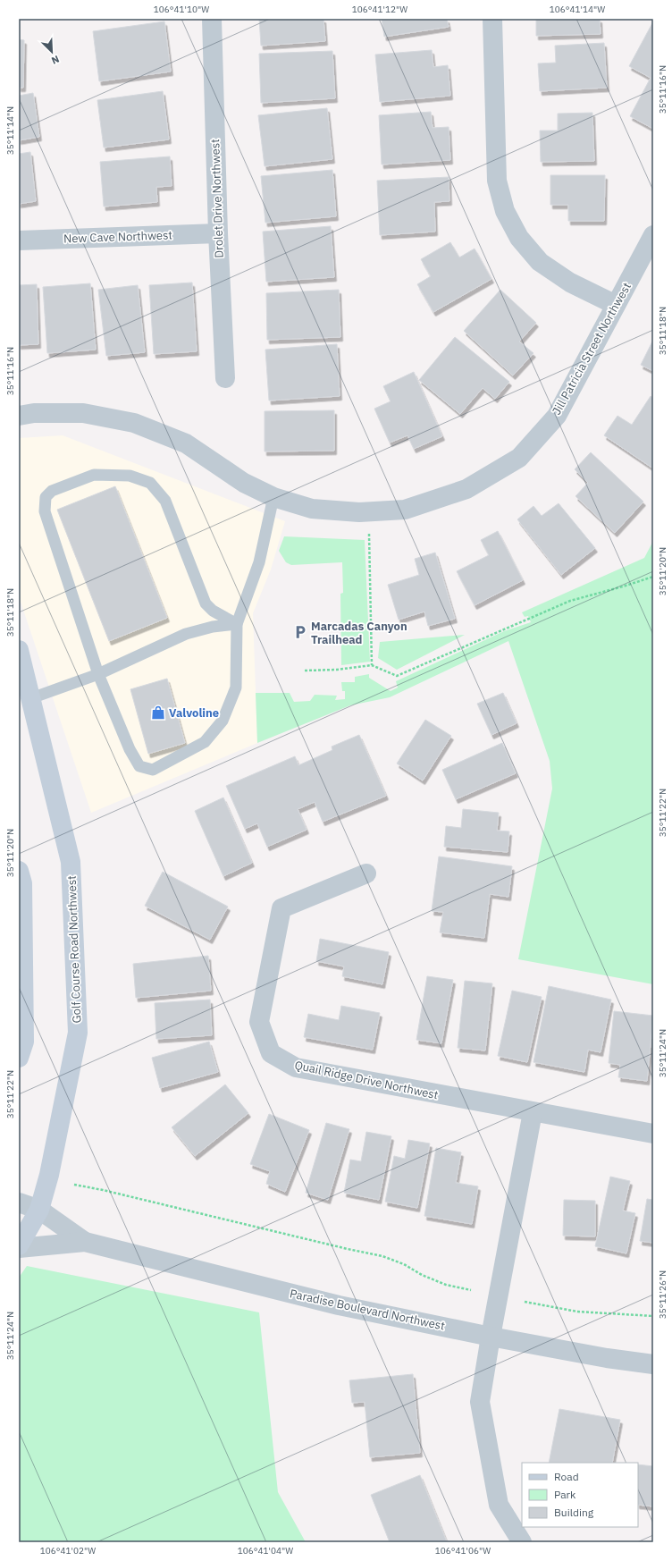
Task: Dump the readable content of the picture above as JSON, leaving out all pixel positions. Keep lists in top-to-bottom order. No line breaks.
{"streets":{"main road":["Golf Course Road Northwest"],"street":["Drolet Drive Northwest","New Cave Northwest","Jill Patricia Street Northwest","Quail Ridge Drive Northwest","Paradise Boulevard Northwest"]},"crossings":[["Drolet Drive Northwest","New Cave Northwest"],["Golf Course Road Northwest","Paradise Boulevard Northwest"]],"places":{"parking":["Marcadas Canyon Trailhead"],"shop":["Valvoline"]},"legend":["Road","Park","Building"],"north":"bottom right","coordinates":["106°41'10\"W","106°41'12\"W","106°41'14\"W","35°11'16\"N","35°11'14\"N","35°11'18\"N","35°11'20\"N","35°11'22\"N","35°11'24\"N","35°11'26\"N","106°41'02\"W","106°41'04\"W","106°41'06\"W"]}
